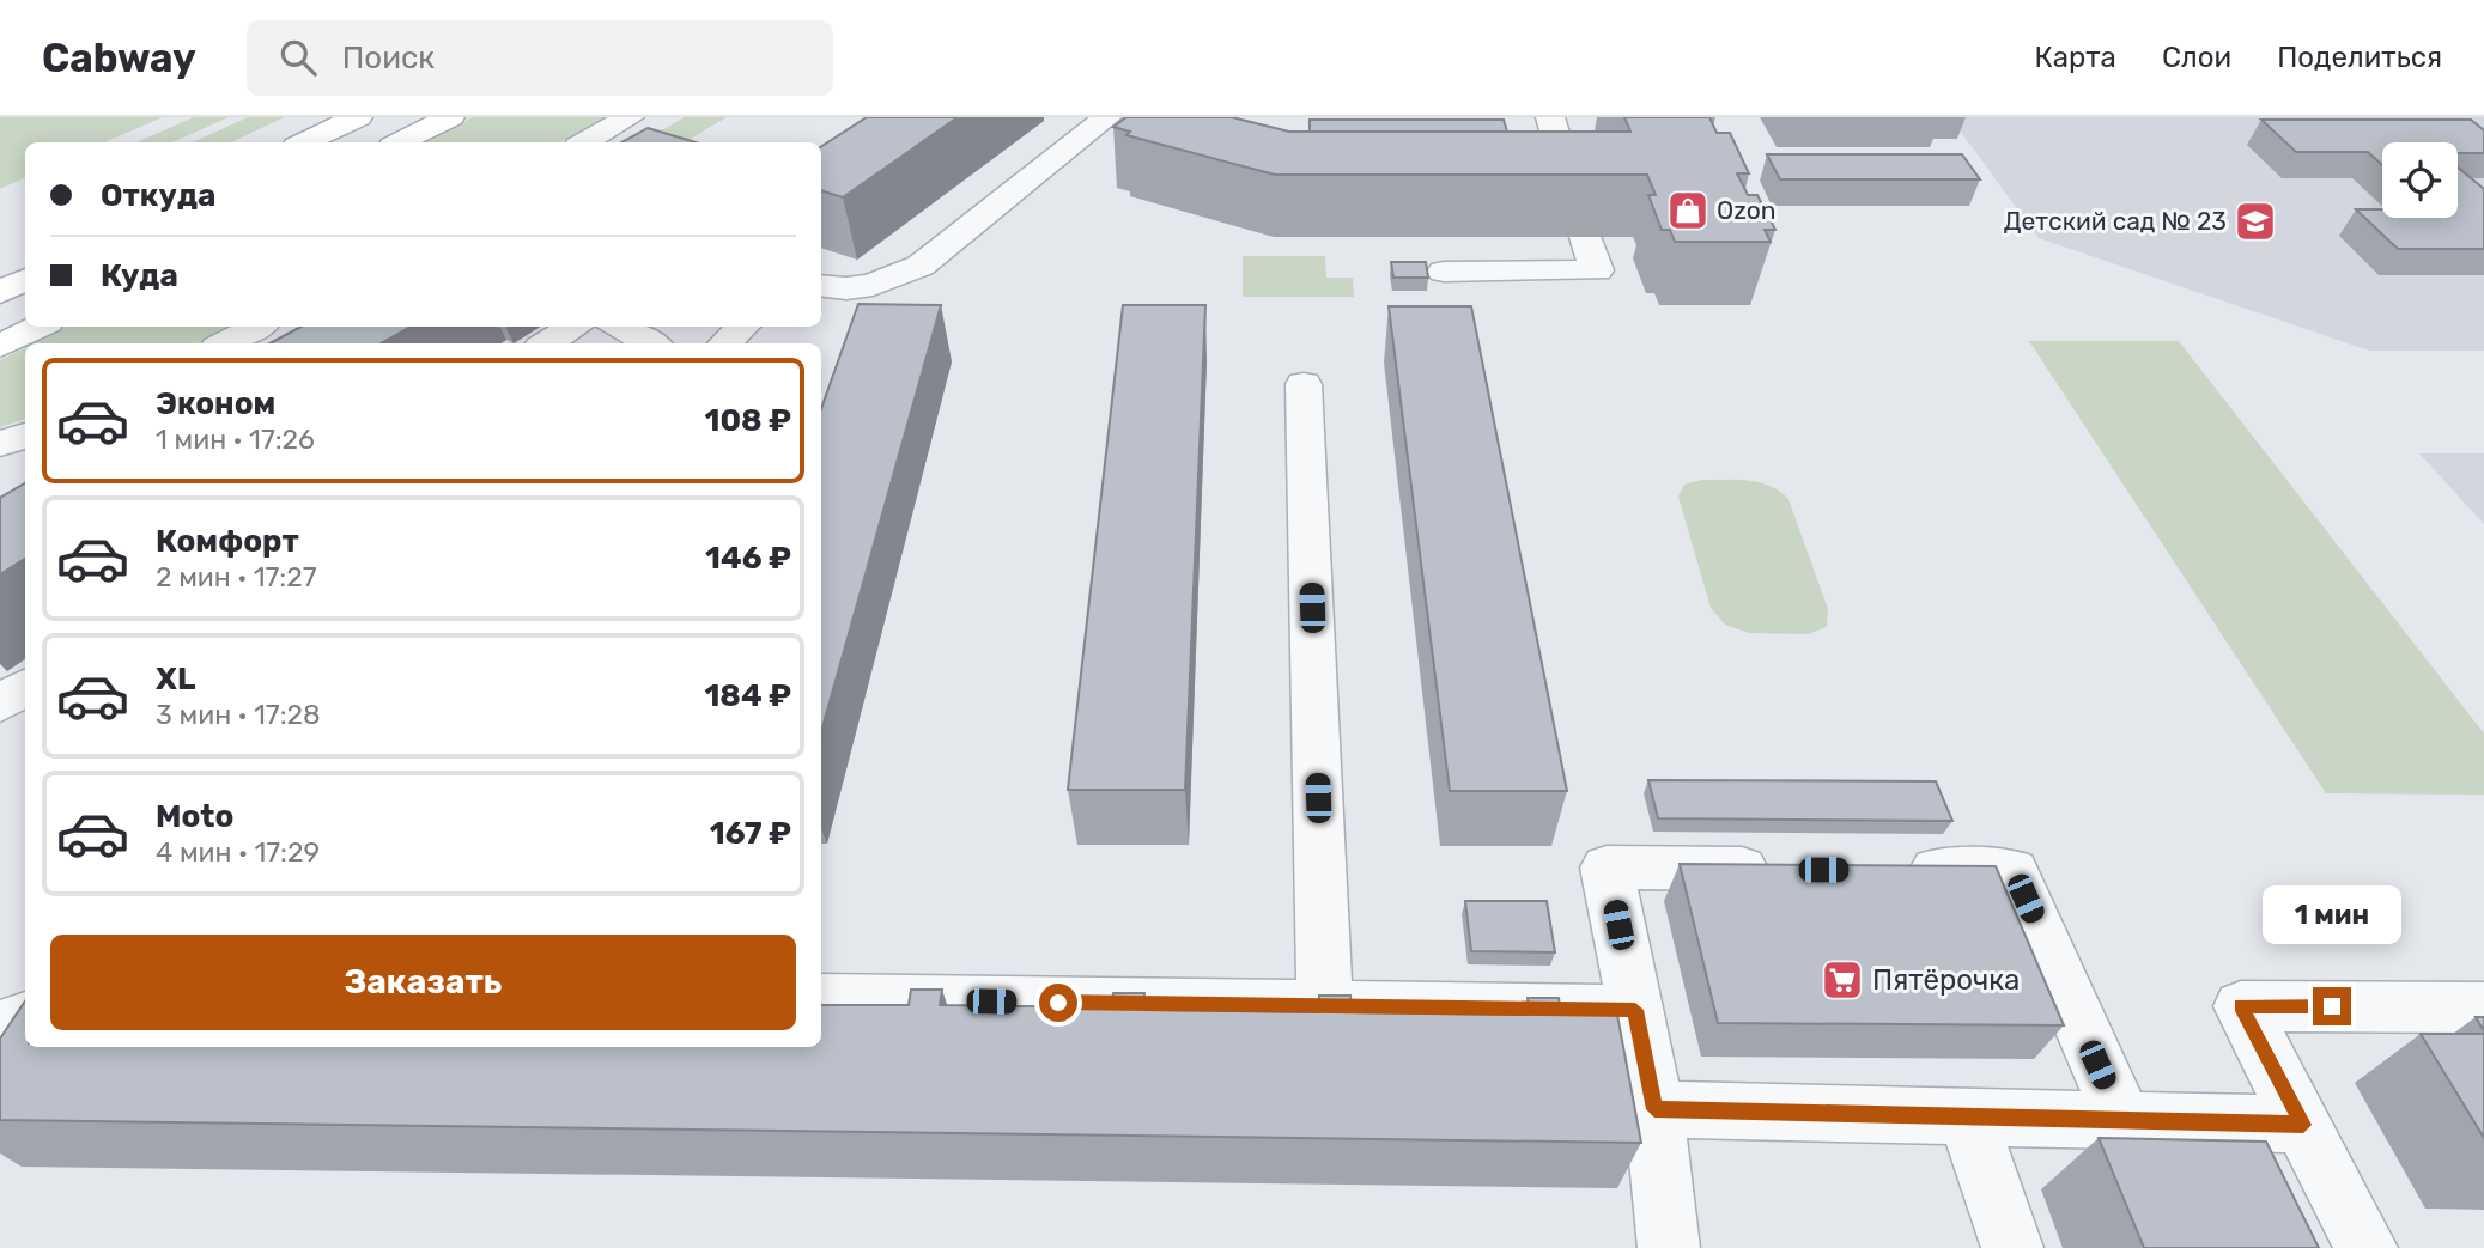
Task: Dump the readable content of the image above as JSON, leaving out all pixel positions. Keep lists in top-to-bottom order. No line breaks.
{"places":{"shop":["Ozon"],"school or university":["Детский сад № 23"],"supermarket":["Пятёрочка"]},"page":{"header":"Cabway","search":"Поиск","nav":["Карта","Слои","Поделиться"],"banner":["Откуда","Куда"],"list":[{"name":"Эконом","note":"1 мин · 17:26","value":"108 ₽"},{"name":"Комфорт","note":"2 мин · 17:27","value":"146 ₽"},{"name":"XL","note":"3 мин · 17:28","value":"184 ₽"},{"name":"Moto","note":"4 мин · 17:29","value":"167 ₽"}],"bubble":"1 мин","buttons":"Заказать"}}
